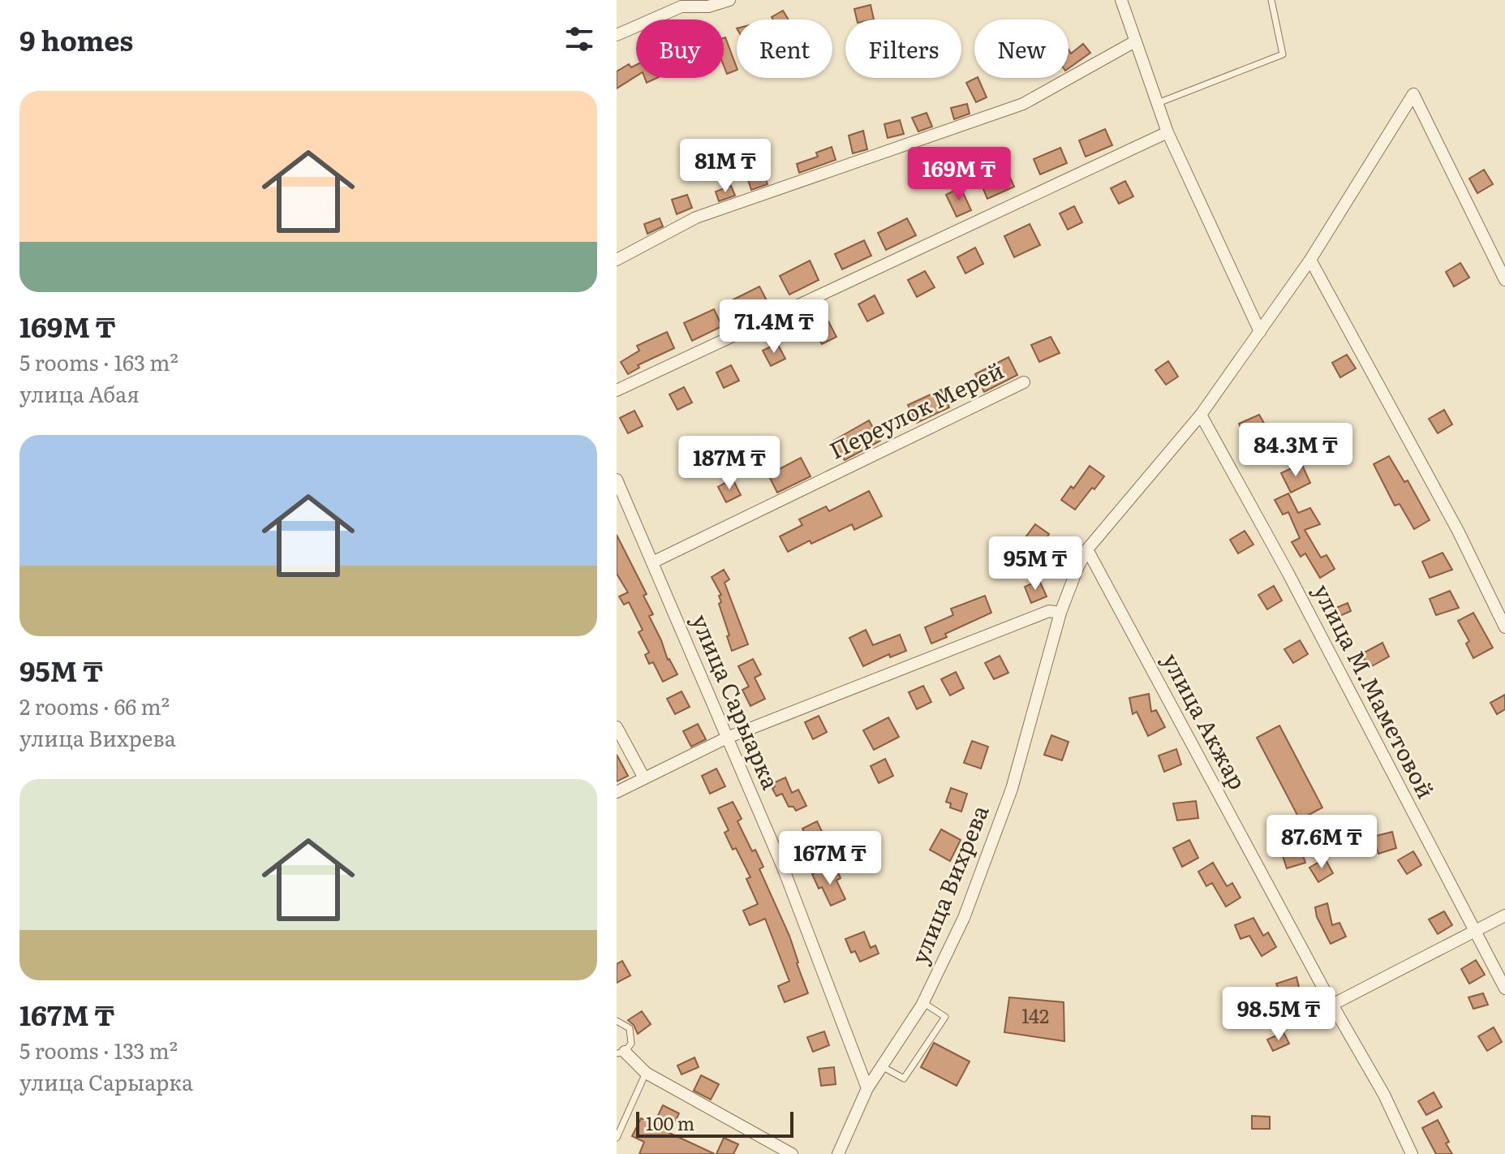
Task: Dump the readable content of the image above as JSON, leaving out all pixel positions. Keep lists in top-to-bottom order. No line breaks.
{"streets":{"street":["Переулок Мерей","улица М.Маметовой","улица Сарыарка","улица Акжар","улица Вихрева"]},"crossings":[["Переулок Мерей","улица Сарыарка"],["улица М.Маметовой","улица Вихрева"],["улица Сарыарка","улица Вихрева"],["улица Акжар","улица Вихрева"]],"house_numbers":["142"],"scale_bar":"100 m","page":{"heading":"9 homes","chip":["Buy","Rent","Filters","New"],"list":[{"name":"169M ₸","note":"5 rooms · 163 m² · улица Абая"},{"name":"95M ₸","note":"2 rooms · 66 m² · улица Вихрева"},{"name":"167M ₸","note":"5 rooms · 133 m² · улица Сарыарка"}],"price":["81M ₸","169M ₸","71.4M ₸","84.3M ₸","187M ₸","95M ₸","87.6M ₸","167M ₸","98.5M ₸"],"scale":"100 m"}}
